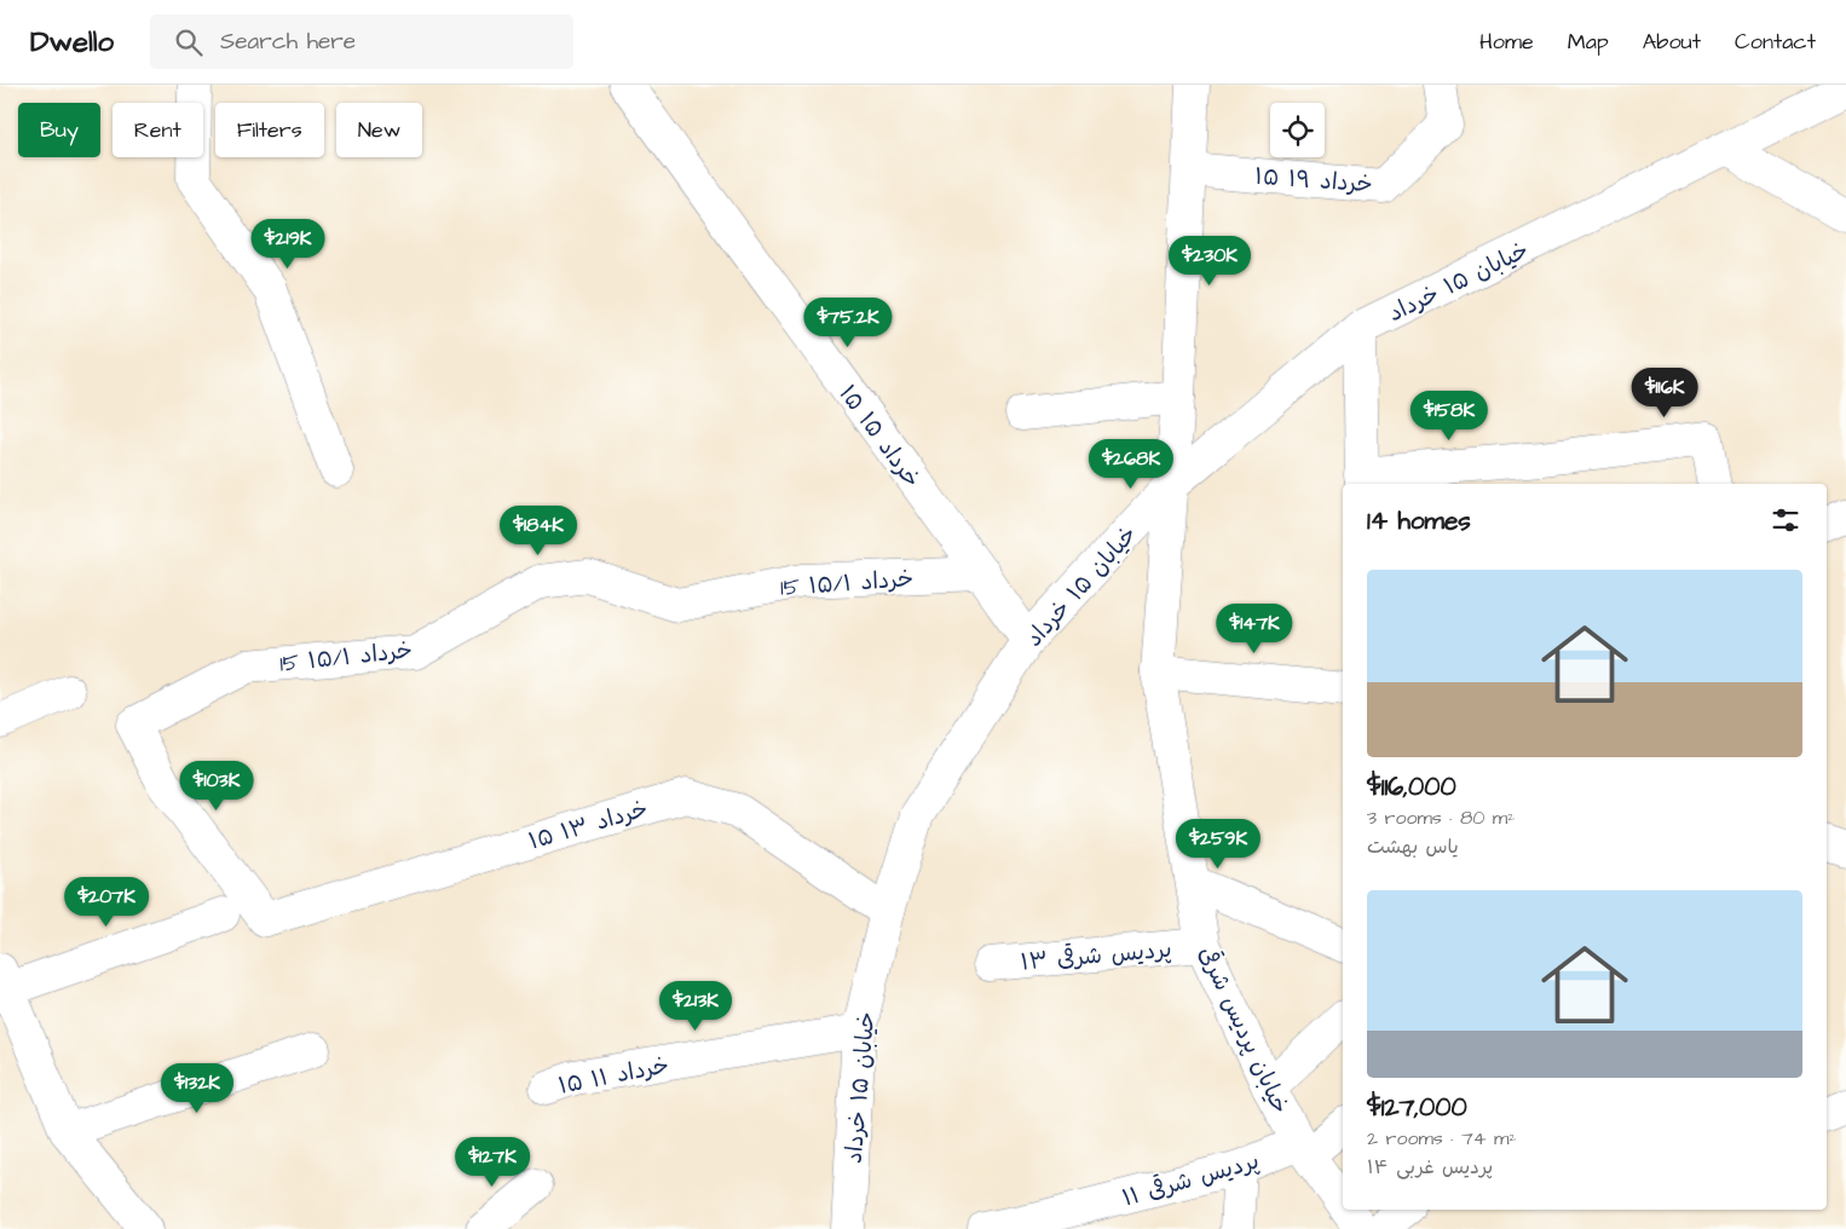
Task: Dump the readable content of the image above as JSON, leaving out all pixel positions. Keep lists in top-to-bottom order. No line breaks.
{"streets":{"street":["۱۵ خرداد ۱۹","خیابان ۱۵ خرداد","۱۵ خرداد ۱۵","15 خرداد ۱۵/۱","۱۵ خرداد ۱۳","پردیس شرقی ۱۳","خیابان پردیس شرقی","۱۵ خرداد ۱۱","پردیس شرقی ۱۱"]},"crossings":[["۱۵ خرداد ۱۹","خیابان پردیس شرقی"],["خیابان ۱۵ خرداد","۱۵ خرداد ۱۵"],["خیابان ۱۵ خرداد","۱۵ خرداد ۱۳"],["خیابان ۱۵ خرداد","خیابان پردیس شرقی"],["خیابان ۱۵ خرداد","۱۵ خرداد ۱۱"],["۱۵ خرداد ۱۵","15 خرداد ۱۵/۱"],["15 خرداد ۱۵/۱","۱۵ خرداد ۱۳"],["پردیس شرقی ۱۳","خیابان پردیس شرقی"],["خیابان پردیس شرقی","پردیس شرقی ۱۱"]],"page":{"header":"Dwello","search":"Search here","nav":["Home","Map","About","Contact"],"chip":["Buy","Rent","Filters","New"],"price":["$219K","$230K","$75.2K","$116K","$158K","$268K","$184K","$147K","$103K","$259K","$207K","$213K","$132K","$127K"],"heading":"14 homes","list":[{"name":"$116,000","note":"3 rooms · 80 m² · یاس بهشت"},{"name":"$127,000","note":"2 rooms · 74 m² · پردیس غربی ۱۴"}]}}
